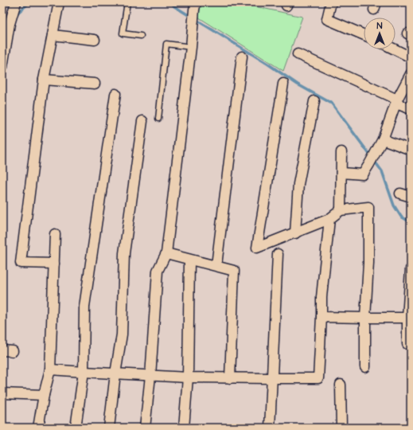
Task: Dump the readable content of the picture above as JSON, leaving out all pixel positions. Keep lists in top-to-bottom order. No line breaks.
{"north":"top"}
